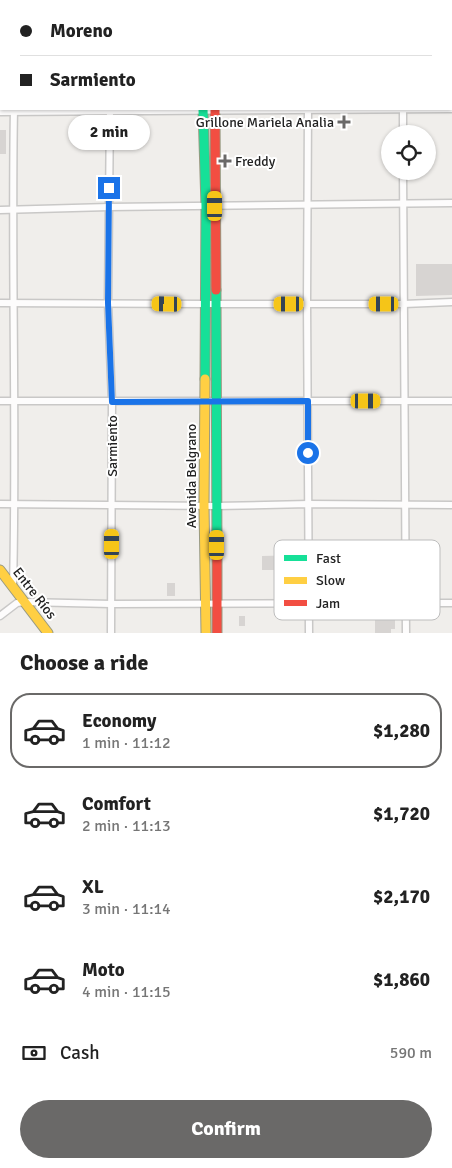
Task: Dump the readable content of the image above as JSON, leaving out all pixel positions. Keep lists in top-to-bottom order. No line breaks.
{"streets":{"street":["Sarmiento","Avenida Belgrano","Entre Ríos"]},"places":{"health":["Grillone Mariela Analia","Freddy"]},"legend":["Fast","Slow","Jam"],"page":{"banner":["Moreno","Sarmiento"],"bubble":"2 min","heading":"Choose a ride","list":[{"name":"Economy","note":"1 min · 11:12","value":"$1,280"},{"name":"Comfort","note":"2 min · 11:13","value":"$1,720"},{"name":"XL","note":"3 min · 11:14","value":"$2,170"},{"name":"Moto","note":"4 min · 11:15","value":"$1,860"}],"pay":["Cash","590 m"],"buttons":"Confirm"}}
